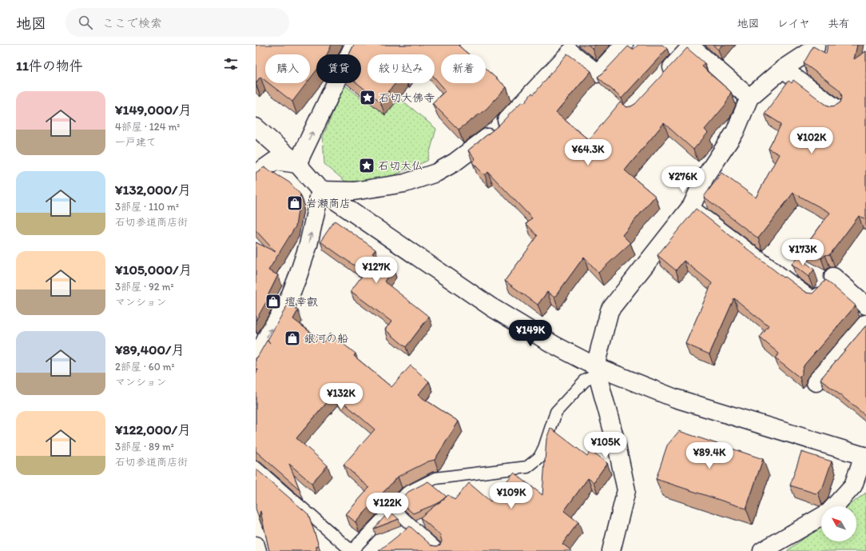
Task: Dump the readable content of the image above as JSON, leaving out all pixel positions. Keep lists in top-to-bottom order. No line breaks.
{"places":{"place":["石切大佛寺","石切大仏"],"shop":["岩瀬商店","壇幸叡","銀河の船"]},"north":"top left","page":{"header":"地図","search":"ここで検索","nav":["地図","レイヤ","共有"],"heading":"11件の物件","chip":["購入","賃貸","絞り込み","新着"],"list":[{"name":"¥149,000/月","note":"4部屋 · 124 m² · 一戸建て"},{"name":"¥132,000/月","note":"3部屋 · 110 m² · 石切参道商店街"},{"name":"¥105,000/月","note":"3部屋 · 92 m² · マンション"},{"name":"¥89,400/月","note":"2部屋 · 60 m² · マンション"},{"name":"¥122,000/月","note":"3部屋 · 89 m² · 石切参道商店街"}],"price":["¥102K","¥64.3K","¥276K","¥173K","¥127K","¥149K","¥132K","¥105K","¥89.4K","¥109K","¥122K"]}}
